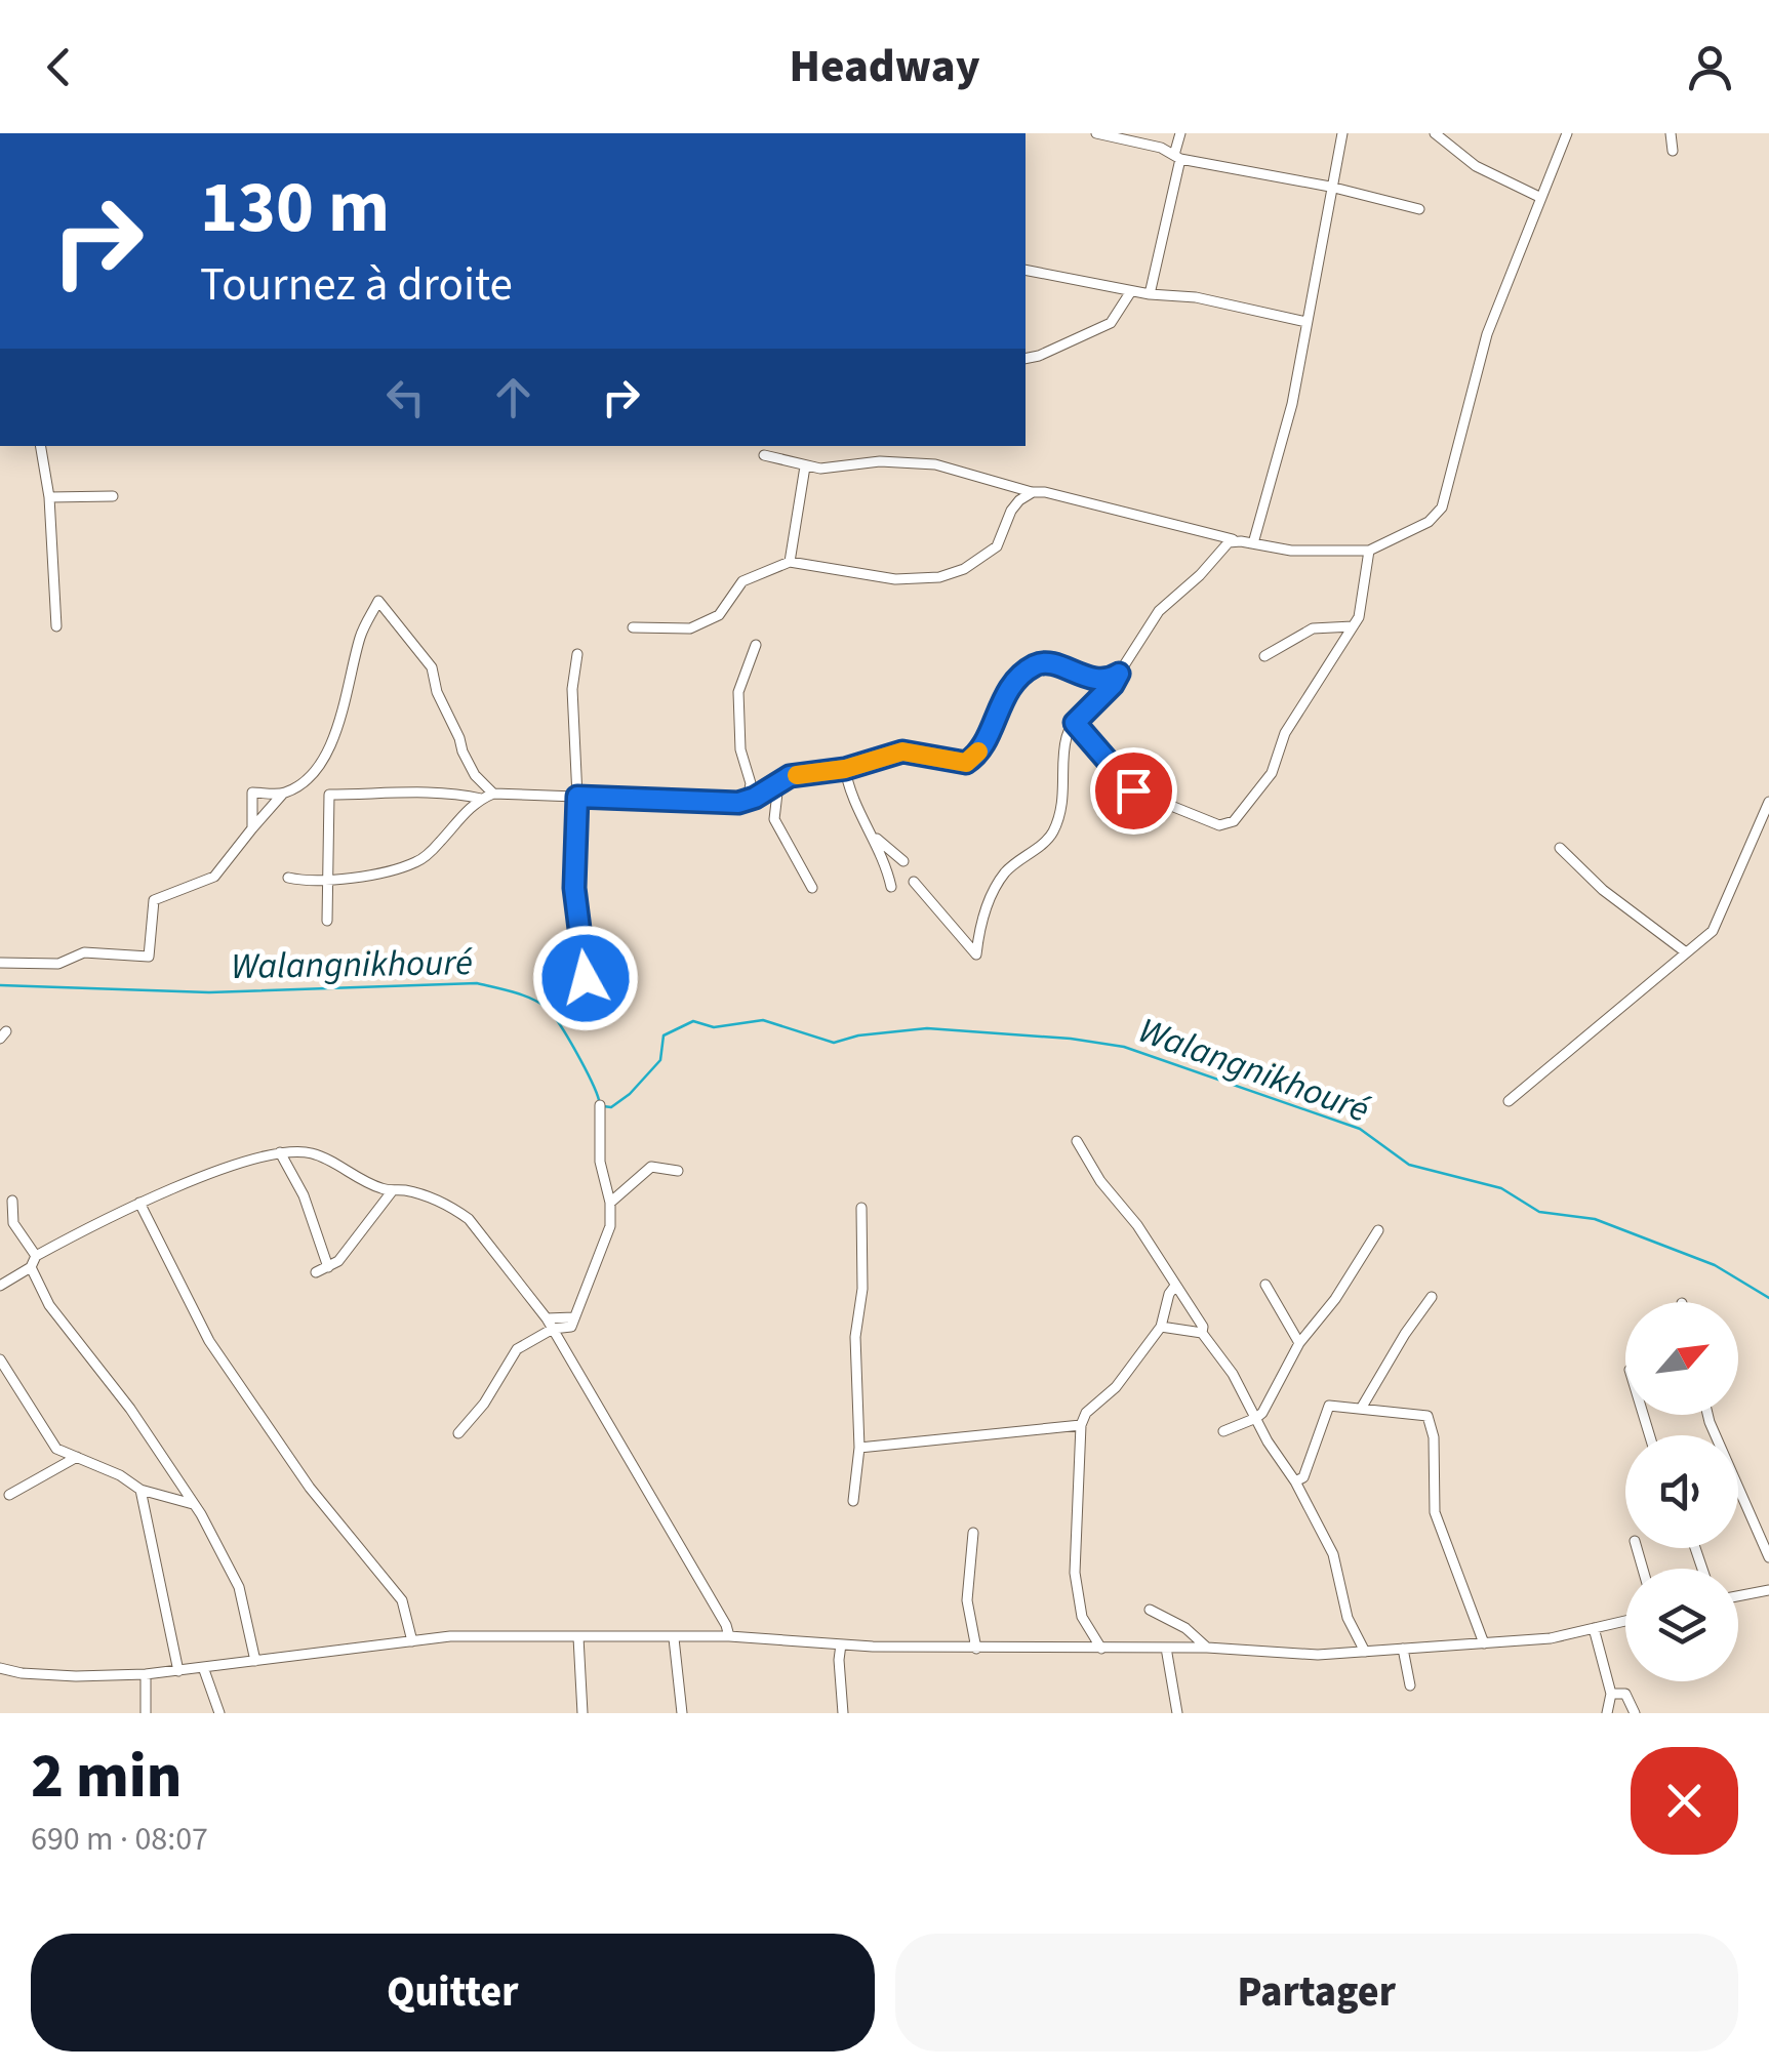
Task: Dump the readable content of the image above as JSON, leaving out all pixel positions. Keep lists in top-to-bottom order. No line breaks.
{"water":["Walangnikhouré"],"north":"top right","page":{"header":"Headway","turn":["130 m","Tournez à droite"],"heading":["2 min","690 m · 08:07"],"buttons":["Quitter","Partager"]}}
